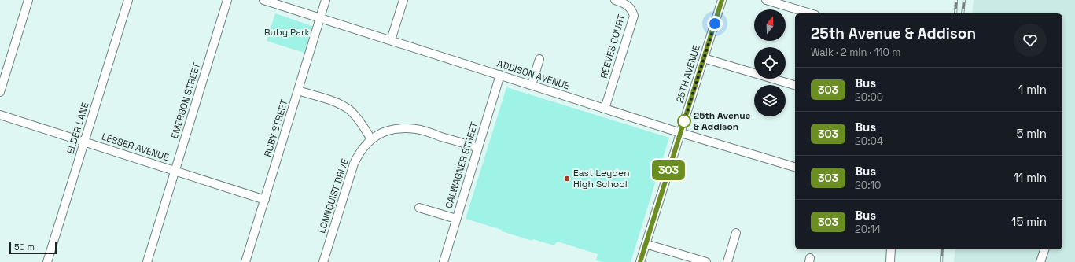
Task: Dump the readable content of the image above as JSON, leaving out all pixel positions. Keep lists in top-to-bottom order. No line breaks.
{"streets":{"street":["REEVES COURT","25TH AVENUE","ADDISON AVENUE","EMERSON STREET","ELDER LANE","RUBY STREET","LESSER AVENUE","CALWAGNER STREET","LONNQUIST DRIVE"]},"crossings":[["REEVES COURT","ADDISON AVENUE"],["25TH AVENUE","ADDISON AVENUE"],["ADDISON AVENUE","RUBY STREET"],["ADDISON AVENUE","CALWAGNER STREET"],["EMERSON STREET","LESSER AVENUE"],["ELDER LANE","LESSER AVENUE"],["RUBY STREET","LESSER AVENUE"],["CALWAGNER STREET","LONNQUIST DRIVE"]],"parks":["Ruby Park"],"places":["25th Avenue & Addison","East Leyden High School"],"lines":["bus line 303"],"scale_bar":"50 m","north":"top","page":{"on_map":"303","heading":["25th Avenue & Addison","Walk · 2 min · 110 m"],"list":[{"mark":"303","name":"Bus","note":"20:00","value":"1 min"},{"mark":"303","name":"Bus","note":"20:04","value":"5 min"},{"mark":"303","name":"Bus","note":"20:10","value":"11 min"},{"mark":"303","name":"Bus","note":"20:14","value":"15 min"}],"scale":"50 m"}}
